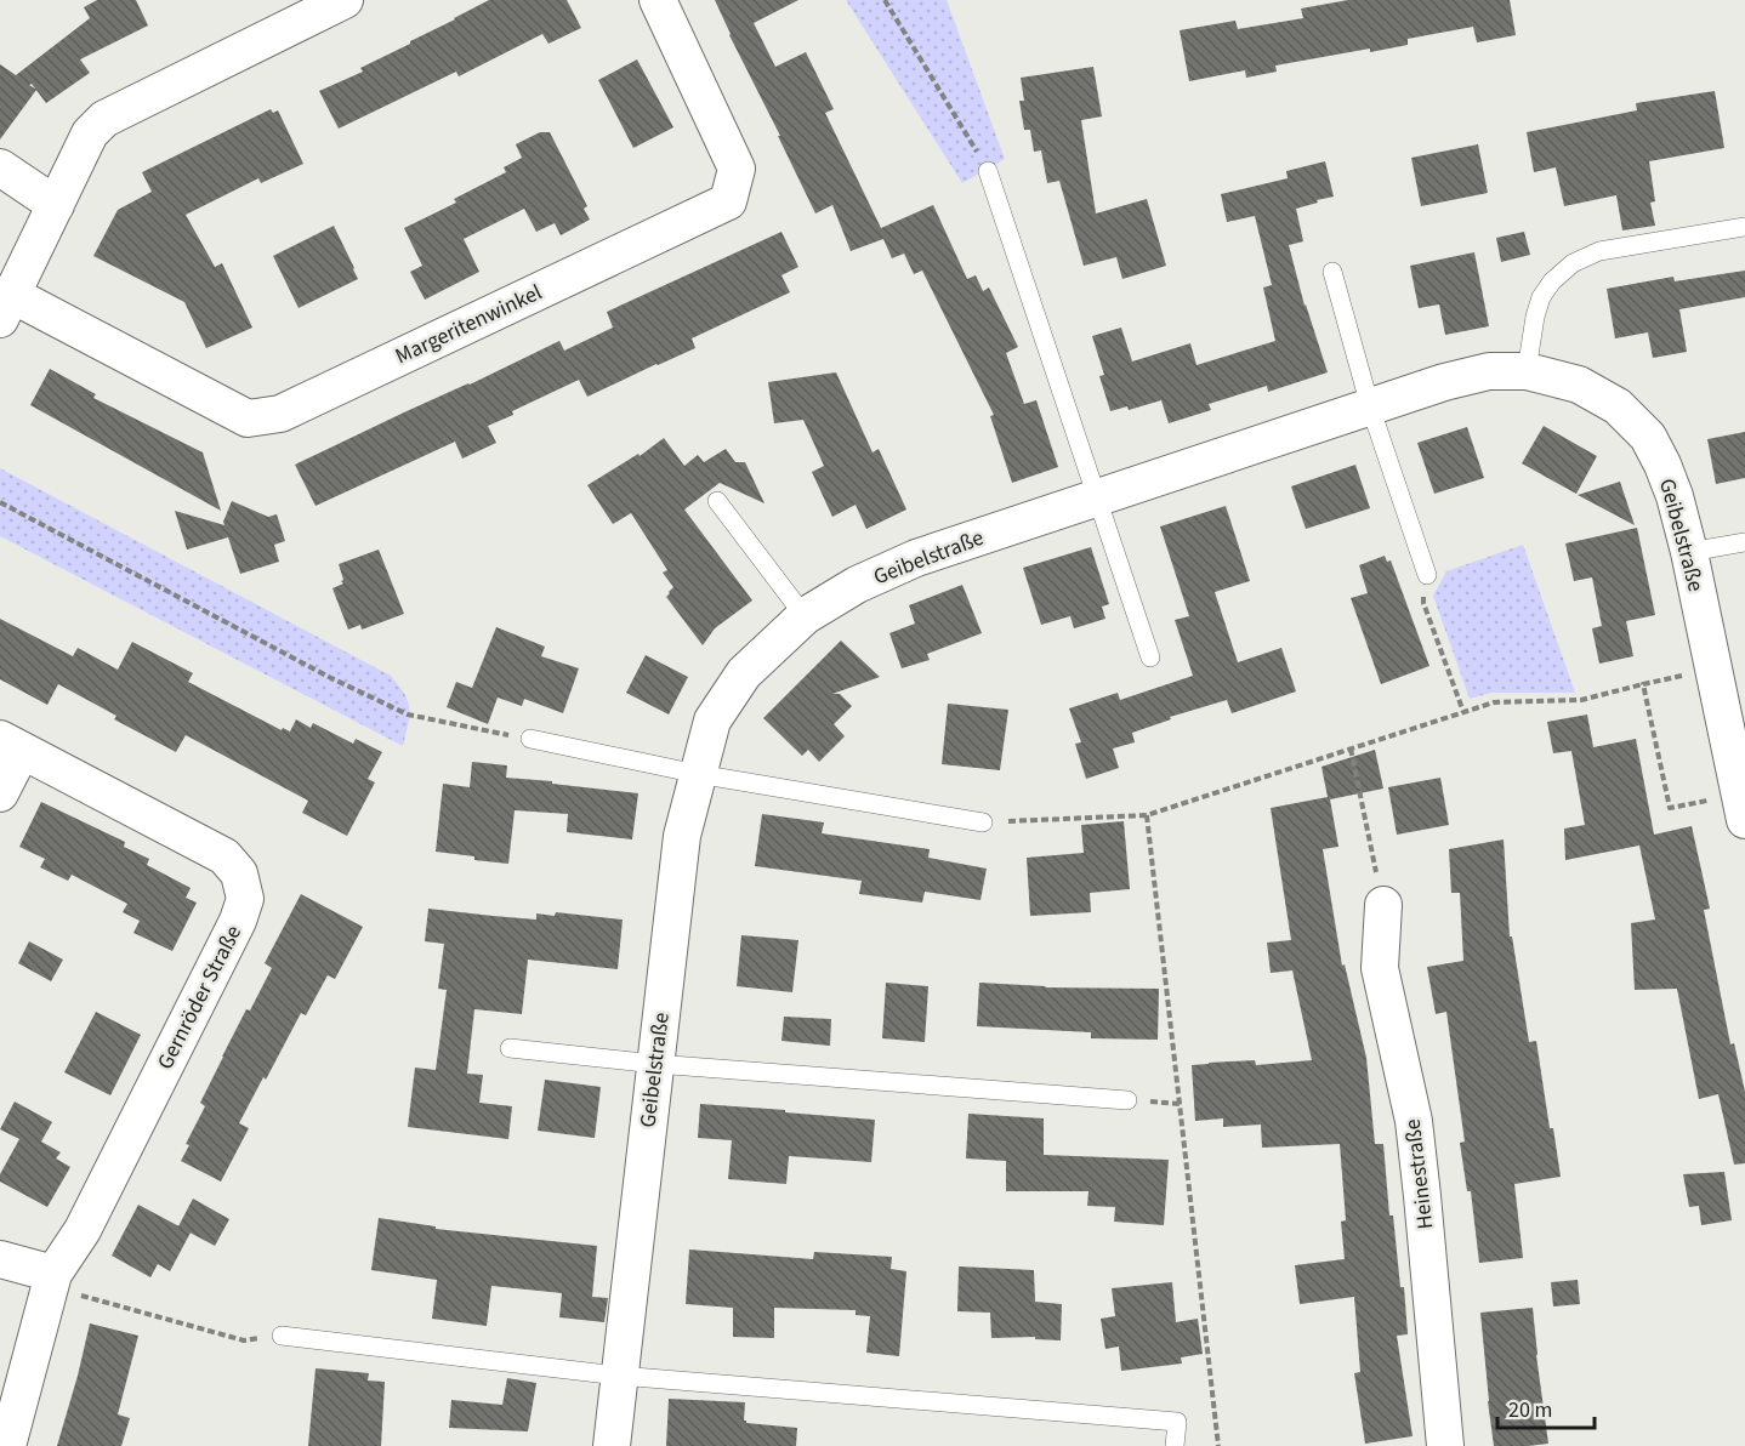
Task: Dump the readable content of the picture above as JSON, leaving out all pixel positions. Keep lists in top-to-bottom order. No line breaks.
{"streets":{"street":["Margeritenwinkel","Geibelstraße","Gernröder Straße","Heinestraße"]},"scale_bar":"20 m"}
